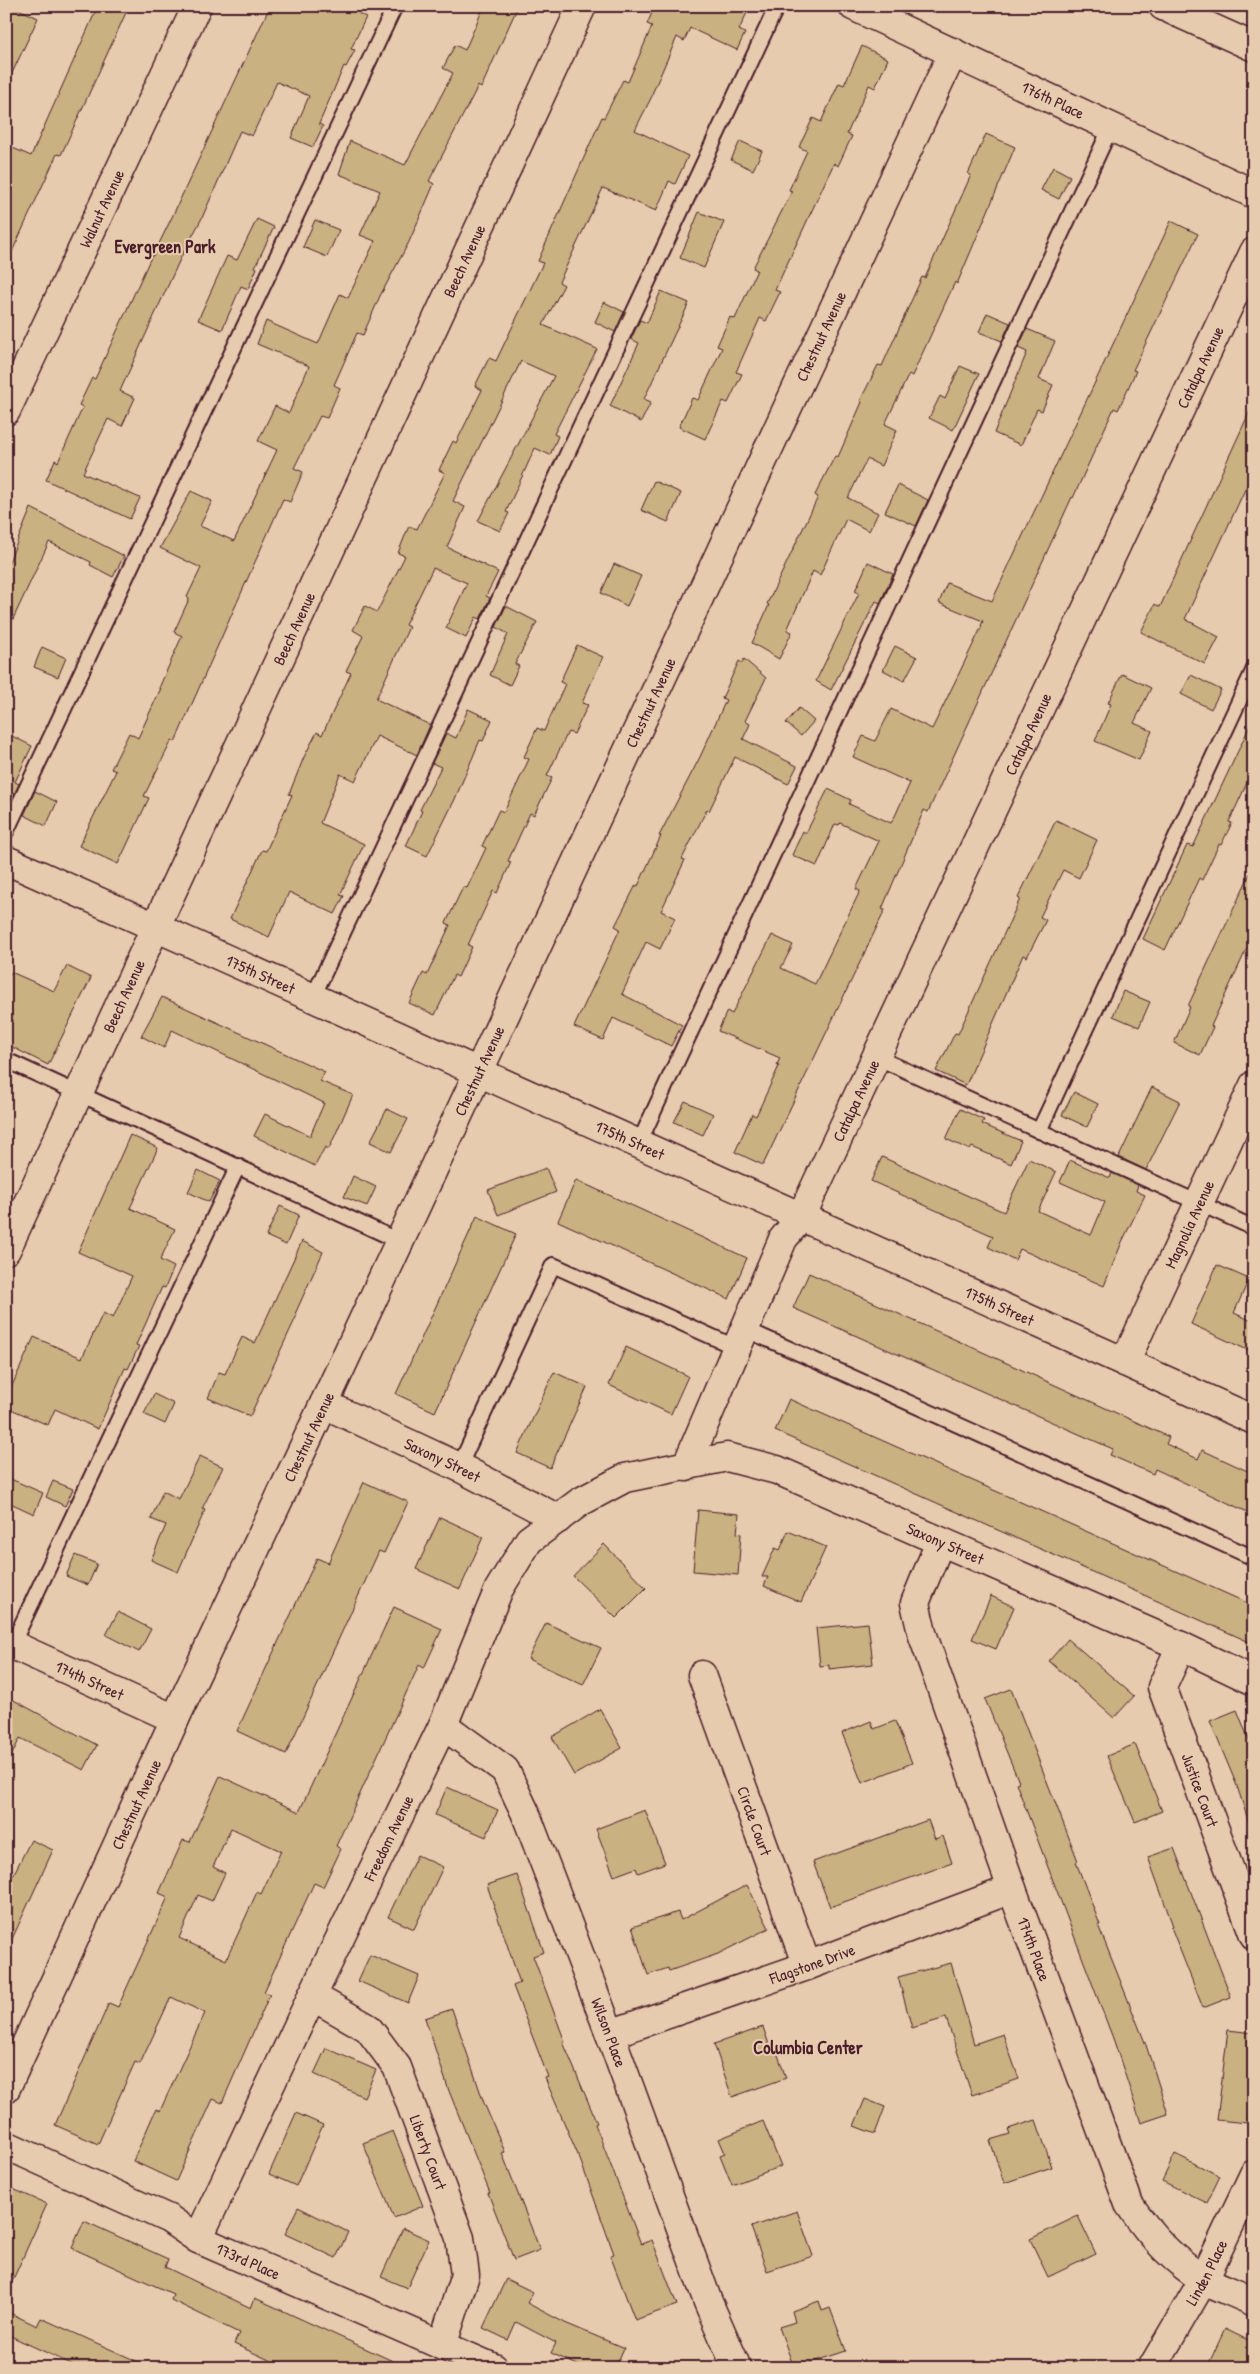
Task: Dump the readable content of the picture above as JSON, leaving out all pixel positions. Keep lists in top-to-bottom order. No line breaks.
{"streets":{"main road":["176th Place","Walnut Avenue","Beech Avenue","Chestnut Avenue","Catalpa Avenue","175th Street","Magnolia Avenue","Saxony Street","174th Street","Justice Court","Circle Court","Freedom Avenue","174th Place","Flagstone Drive","Wilson Place","Liberty Court","173rd Place","Linden Place"]},"crossings":[["176th Place","Chestnut Avenue"],["Beech Avenue","175th Street"],["Chestnut Avenue","175th Street"],["Chestnut Avenue","Saxony Street"],["Chestnut Avenue","174th Street"],["Catalpa Avenue","175th Street"],["Catalpa Avenue","Saxony Street"],["175th Street","Magnolia Avenue"],["Saxony Street","Justice Court"],["Saxony Street","Freedom Avenue"],["Saxony Street","174th Place"],["Circle Court","Flagstone Drive"],["Freedom Avenue","Wilson Place"],["Freedom Avenue","Liberty Court"],["Freedom Avenue","173rd Place"],["174th Place","Flagstone Drive"],["174th Place","Linden Place"],["Flagstone Drive","Wilson Place"],["Liberty Court","173rd Place"]],"districts":["Evergreen Park","Columbia Center"]}
